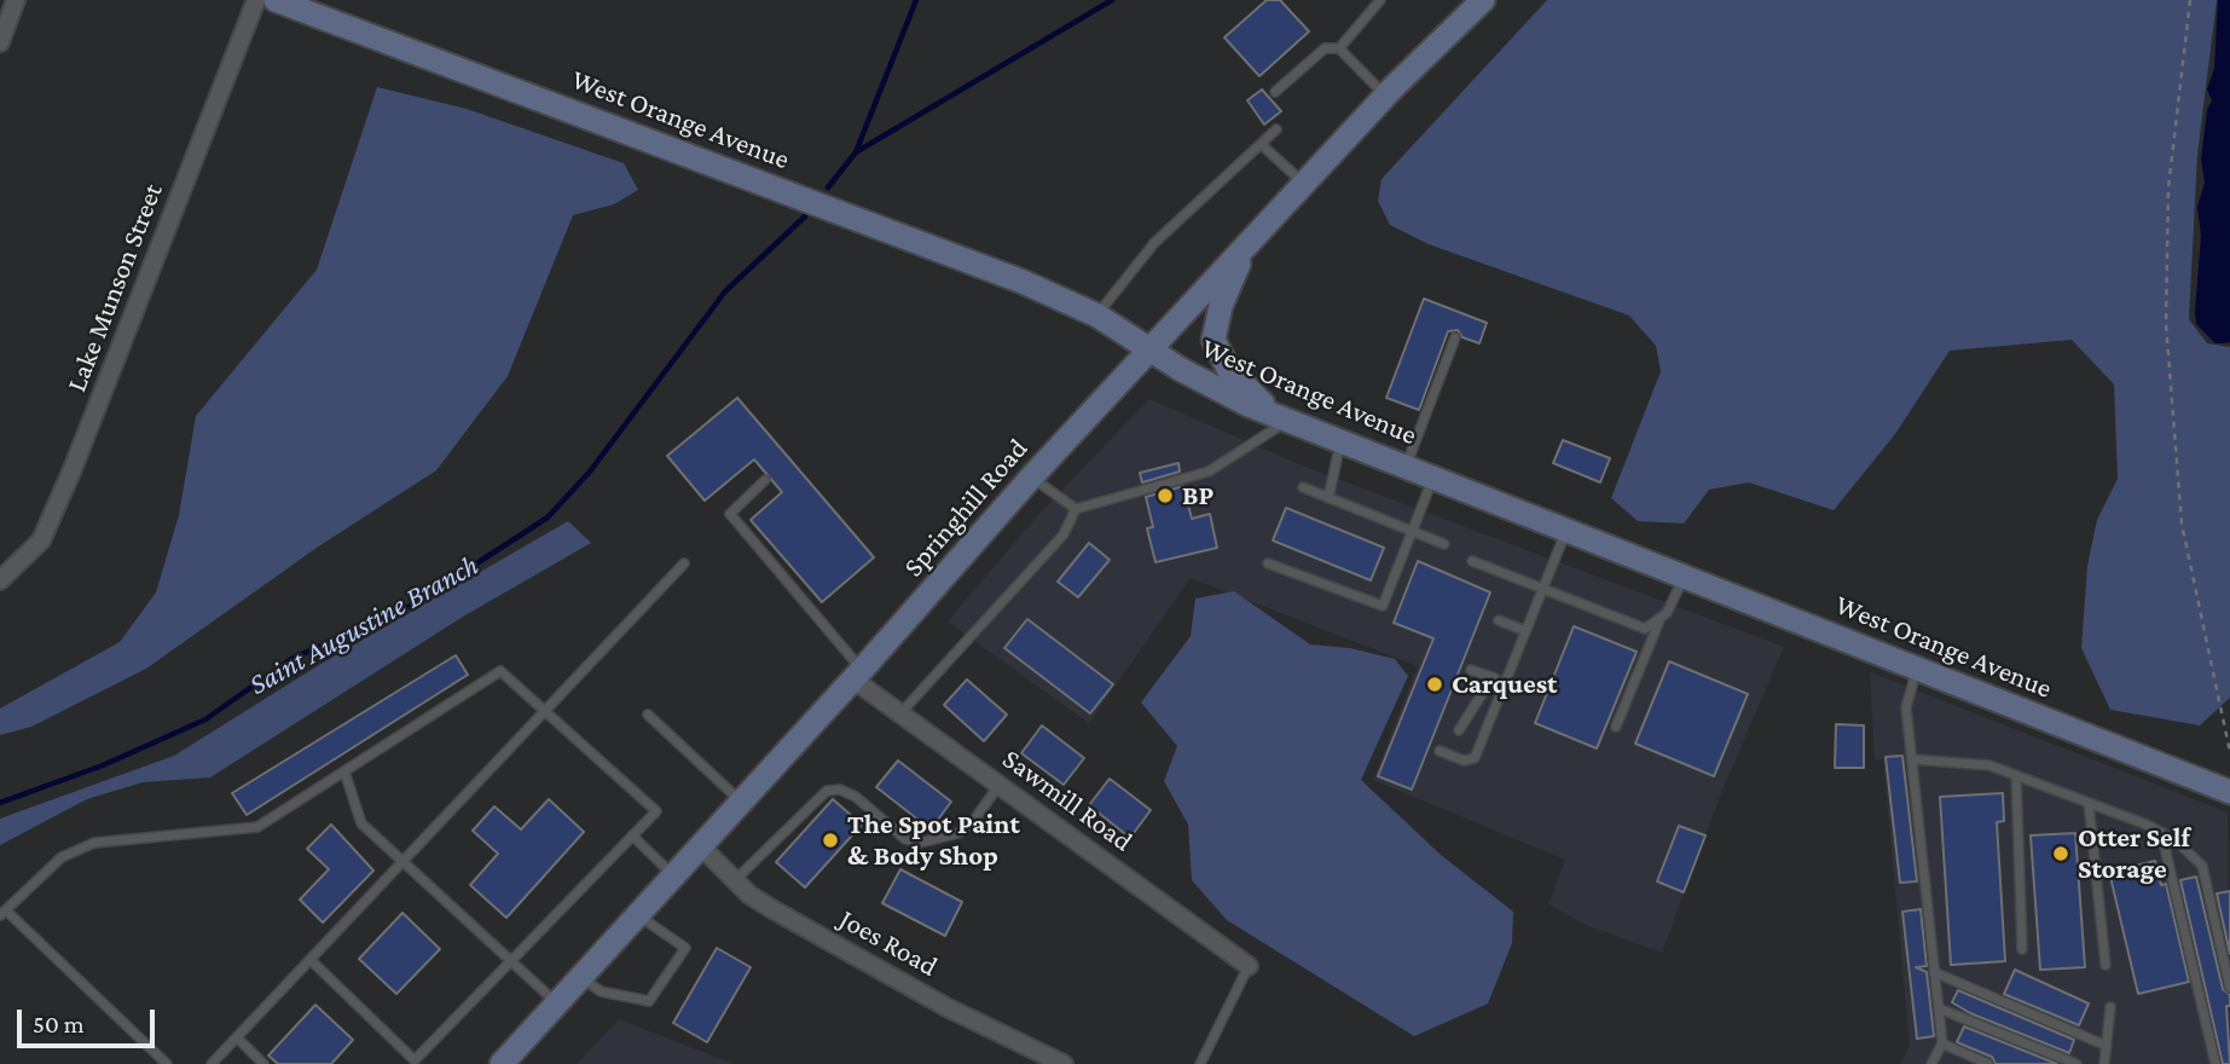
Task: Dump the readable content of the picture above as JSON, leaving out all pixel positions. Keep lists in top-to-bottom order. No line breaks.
{"streets":{"main road":["West Orange Avenue","Springhill Road"],"street":["Lake Munson Street","Sawmill Road","Joes Road"]},"crossings":[["West Orange Avenue","Springhill Road"],["Springhill Road","Sawmill Road"],["Springhill Road","Joes Road"]],"water":["Saint Augustine Branch"],"places":["BP","Carquest","The Spot Paint & Body Shop","Otter Self Storage"],"scale_bar":"50 m"}
